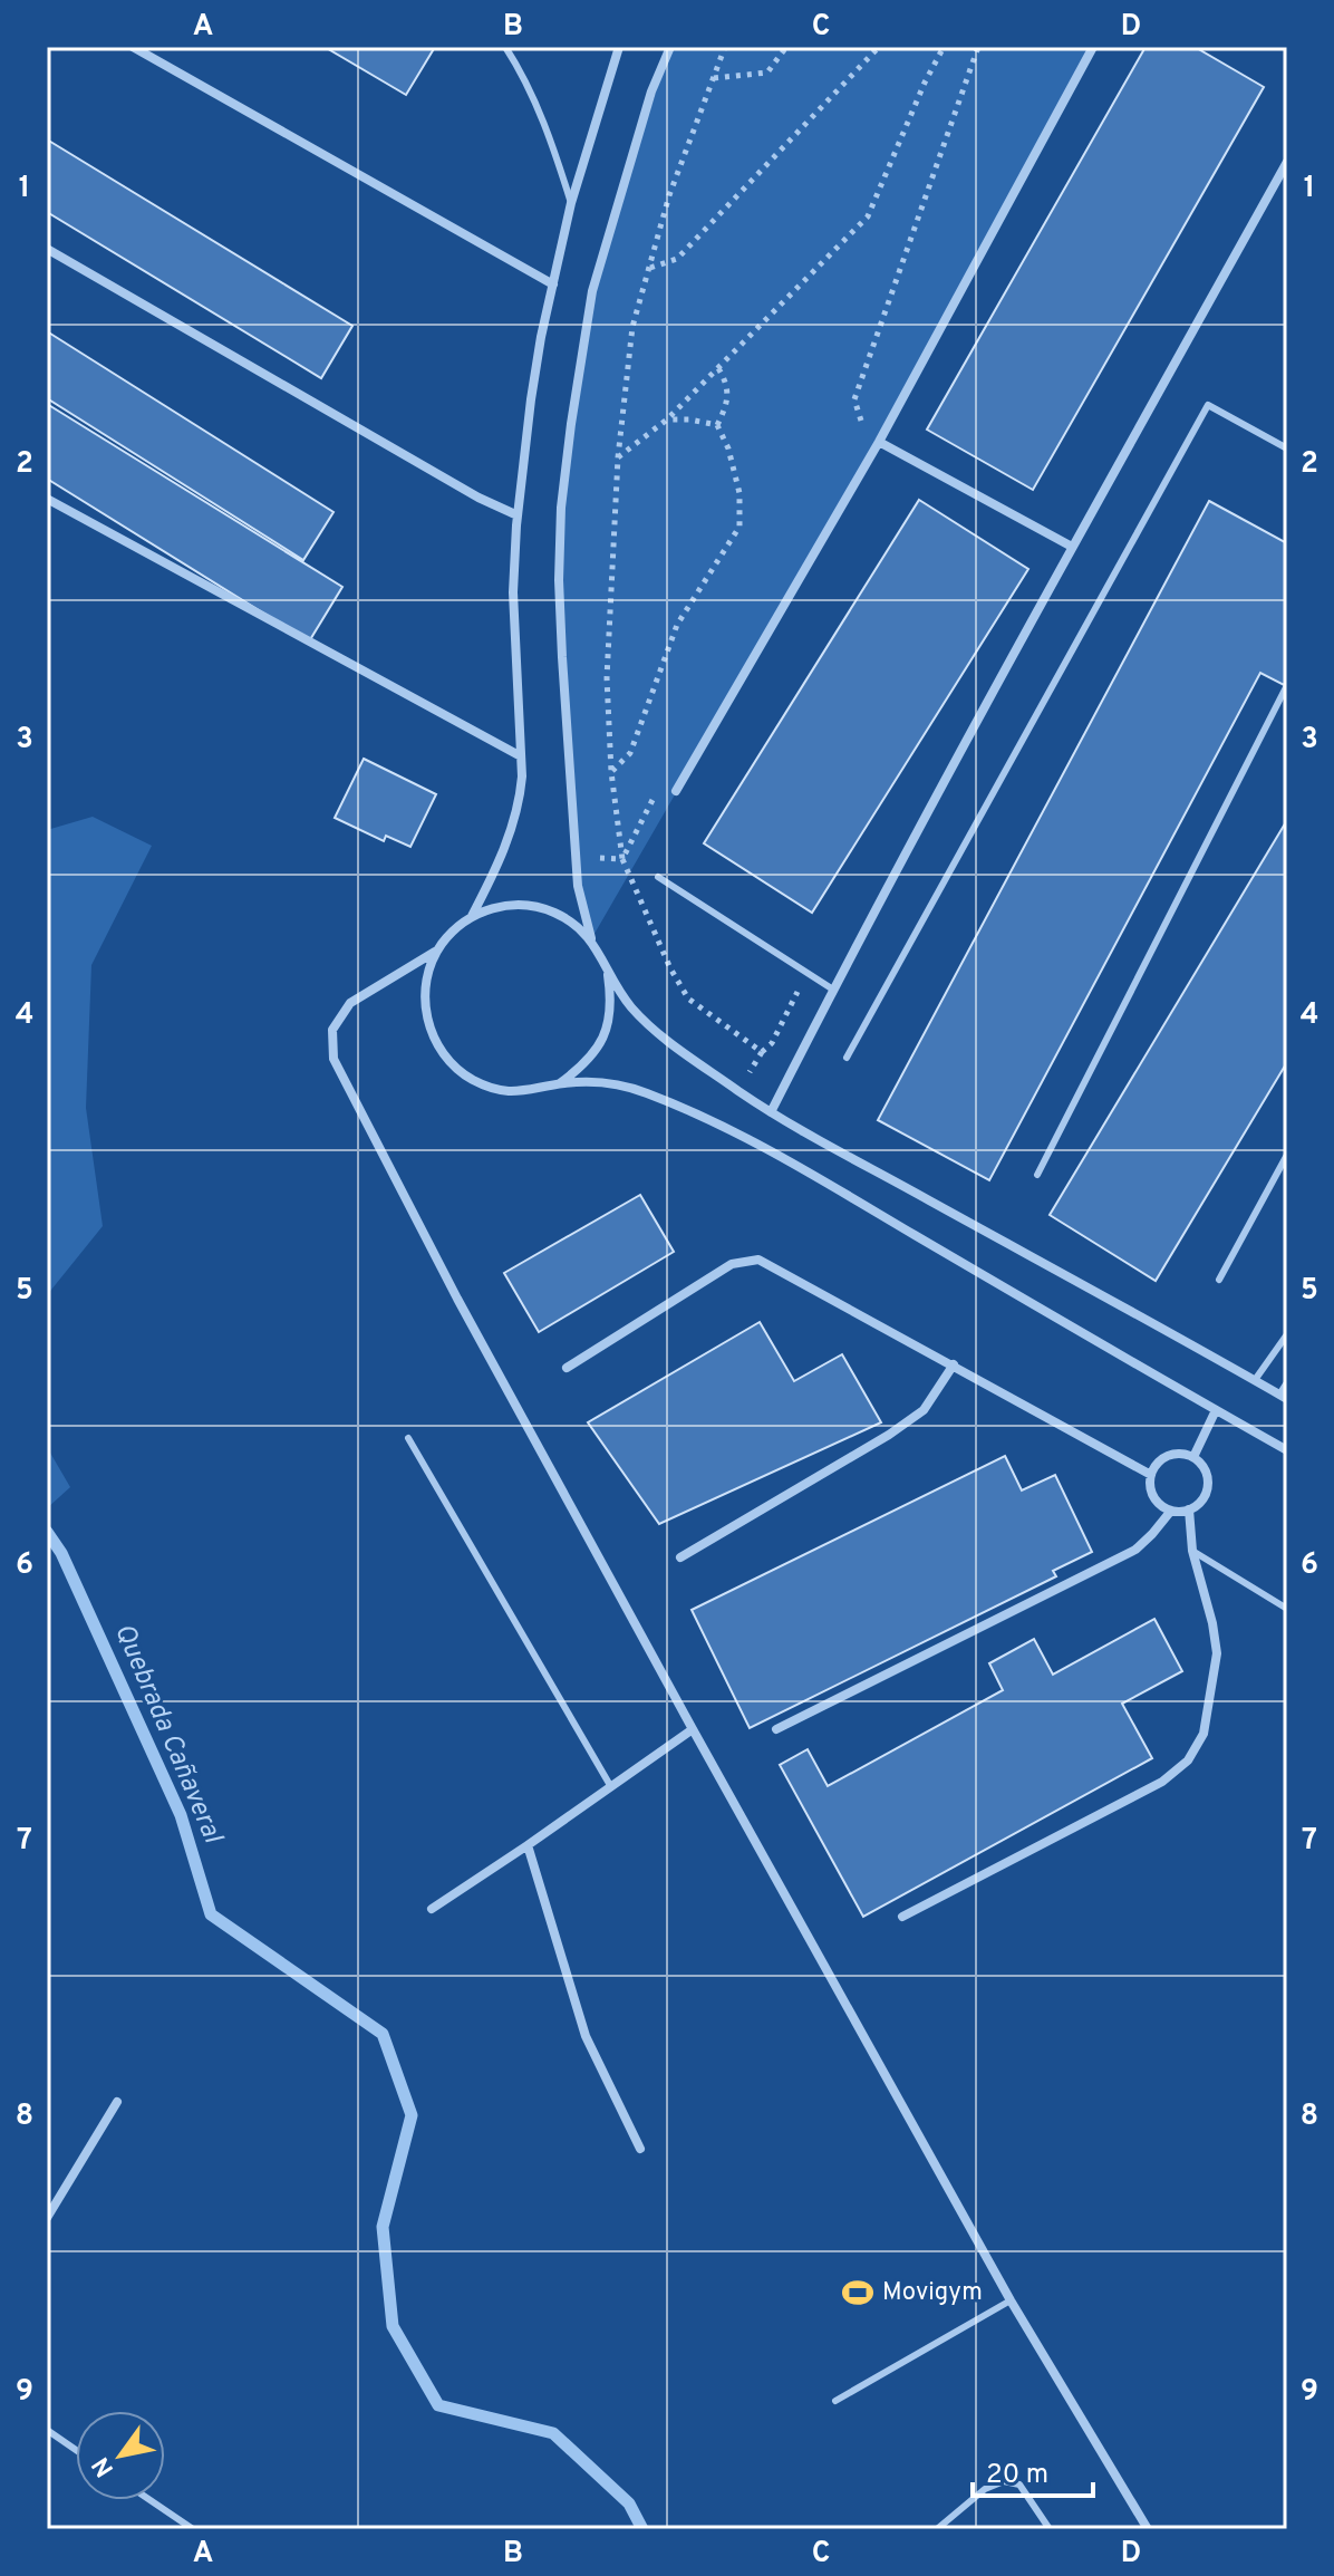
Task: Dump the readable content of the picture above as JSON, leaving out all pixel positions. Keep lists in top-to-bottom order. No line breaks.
{"water":["Quebrada Cañaveral"],"places":{"sports":["Movigym"]},"scale_bar":"20 m","north":"bottom left","grid":{"columns":["A","B","C","D"],"rows":["1","2","3","4","5","6","7","8","9"]}}
